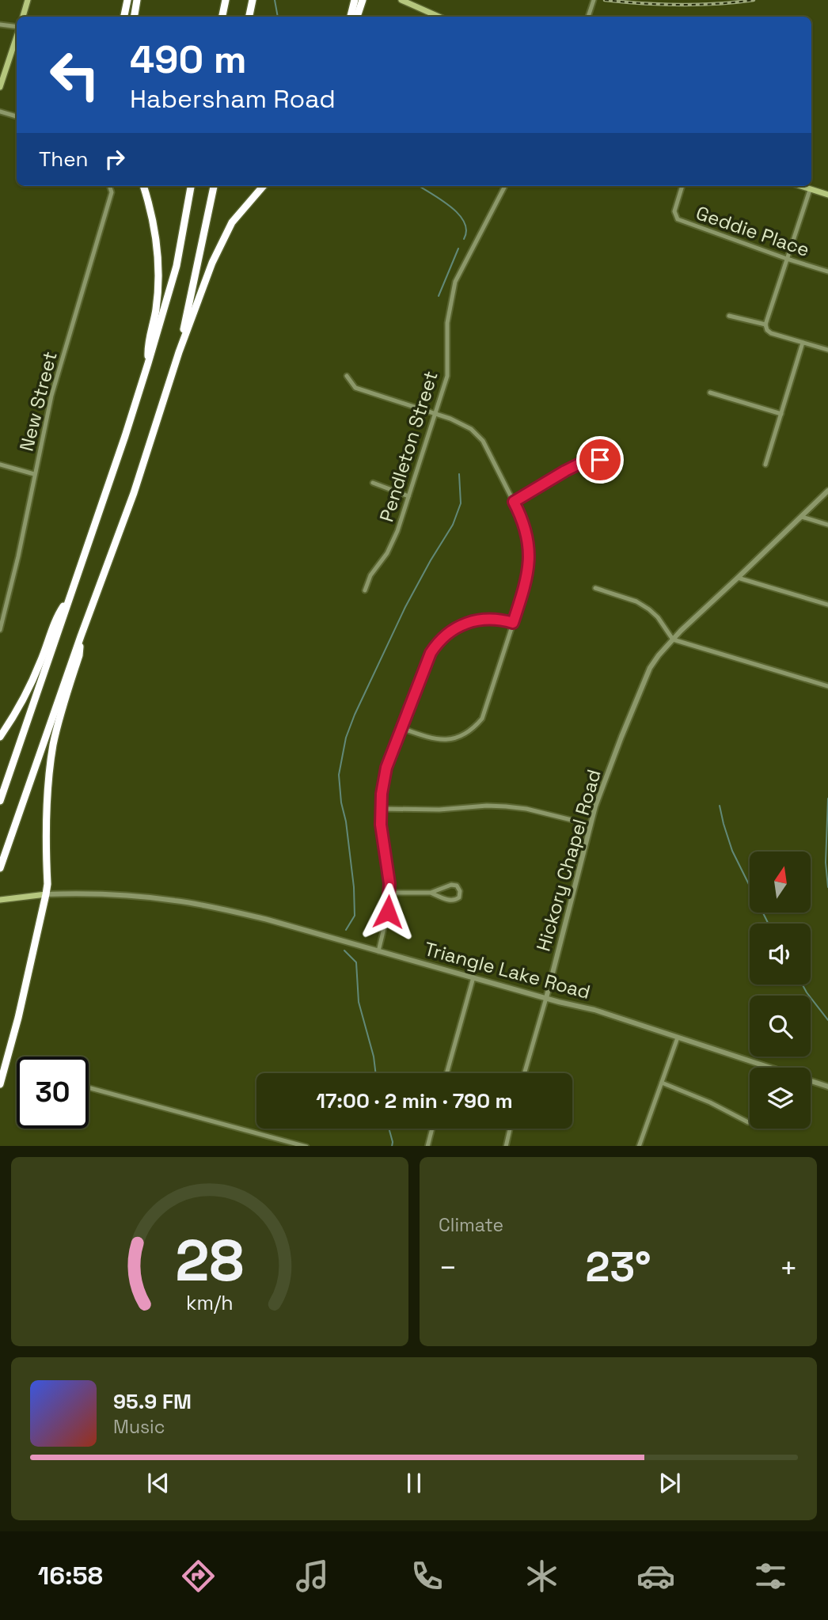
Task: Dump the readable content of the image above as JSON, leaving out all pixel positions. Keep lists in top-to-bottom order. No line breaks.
{"streets":{"main road":["Triangle Lake Road"],"street":["Geddie Place","New Street","Pendleton Street","Hickory Chapel Road"]},"crossings":[["Hickory Chapel Road","Triangle Lake Road"]],"north":"top","page":{"turn":["490 m","Habersham Road"],"then":"Then","limit":"30","trip":"17:00 · 2 min · 790 m","tile":"Climate","heat":["−","23°","+"],"song":["95.9 FM","Music"],"tabs":"16:58","gauge":["28","km/h"]}}
